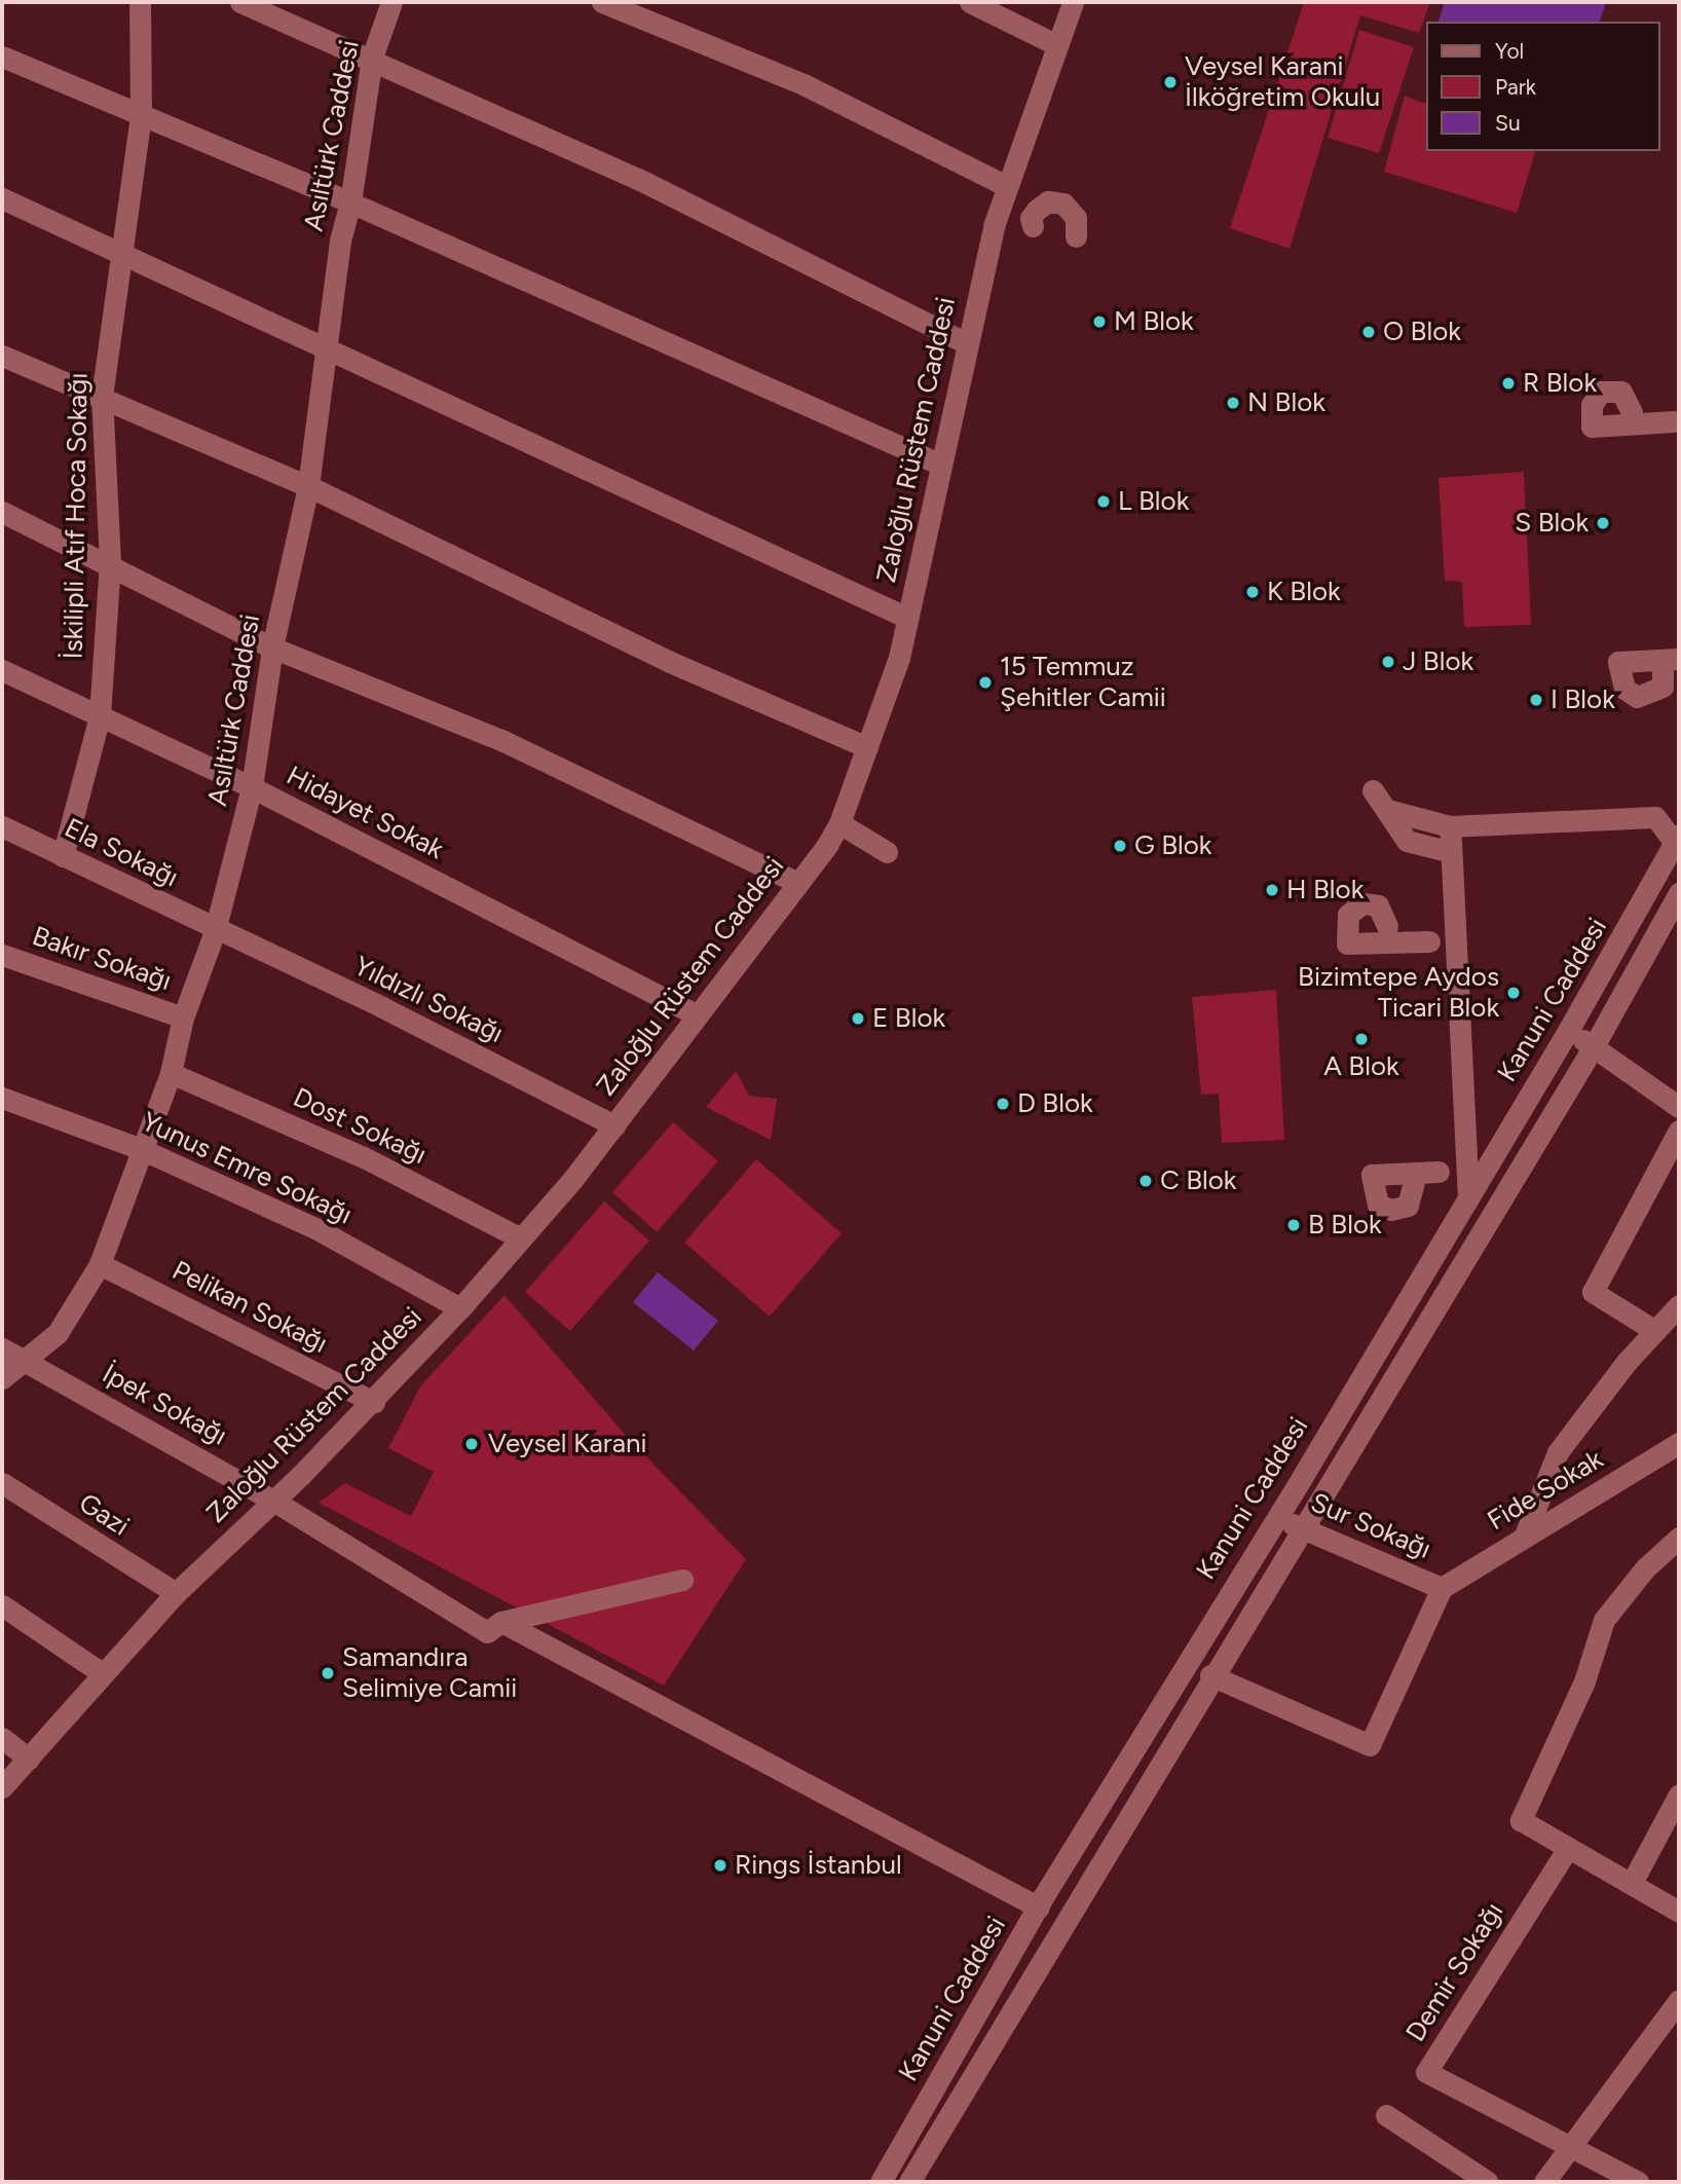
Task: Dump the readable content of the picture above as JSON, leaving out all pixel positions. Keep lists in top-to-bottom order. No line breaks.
{"streets":{"street":["Asıltürk Caddesi","Zaloğlu Rüstem Caddesi","İskilipli Atıf Hoca Sokağı","Hidayet Sokak","Ela Sokağı","Bakır Sokağı","Yıldızlı Sokağı","Kanuni Caddesi","Dost Sokağı","Yunus Emre Sokağı","Pelikan Sokağı","İpek Sokağı","Fide Sokak","Gazi","Sur Sokağı","Demir Sokağı"]},"crossings":[["Asıltürk Caddesi","Hidayet Sokak"],["Asıltürk Caddesi","Ela Sokağı"],["Asıltürk Caddesi","Bakır Sokağı"],["Asıltürk Caddesi","Yıldızlı Sokağı"],["Asıltürk Caddesi","Dost Sokağı"],["Asıltürk Caddesi","Yunus Emre Sokağı"],["Asıltürk Caddesi","Pelikan Sokağı"],["Asıltürk Caddesi","İpek Sokağı"],["Zaloğlu Rüstem Caddesi","Hidayet Sokak"],["Zaloğlu Rüstem Caddesi","Yıldızlı Sokağı"],["Zaloğlu Rüstem Caddesi","Dost Sokağı"],["Zaloğlu Rüstem Caddesi","Yunus Emre Sokağı"],["Zaloğlu Rüstem Caddesi","Pelikan Sokağı"],["Zaloğlu Rüstem Caddesi","İpek Sokağı"],["Zaloğlu Rüstem Caddesi","Gazi"],["İskilipli Atıf Hoca Sokağı","Hidayet Sokak"],["İskilipli Atıf Hoca Sokağı","Ela Sokağı"],["Ela Sokağı","Yıldızlı Sokağı"],["Kanuni Caddesi","Sur Sokağı"],["Fide Sokak","Sur Sokağı"]],"places":["Veysel Karani İlköğretim Okulu","M Blok","O Blok","R Blok","N Blok","L Blok","S Blok","K Blok","J Blok","15 Temmuz Şehitler Camii","I Blok","G Blok","H Blok","Bizimtepe Aydos Ticari Blok","E Blok","A Blok","D Blok","C Blok","B Blok","Veysel Karani","Samandıra Selimiye Camii","Rings İstanbul"],"legend":["Yol","Park","Su"]}
